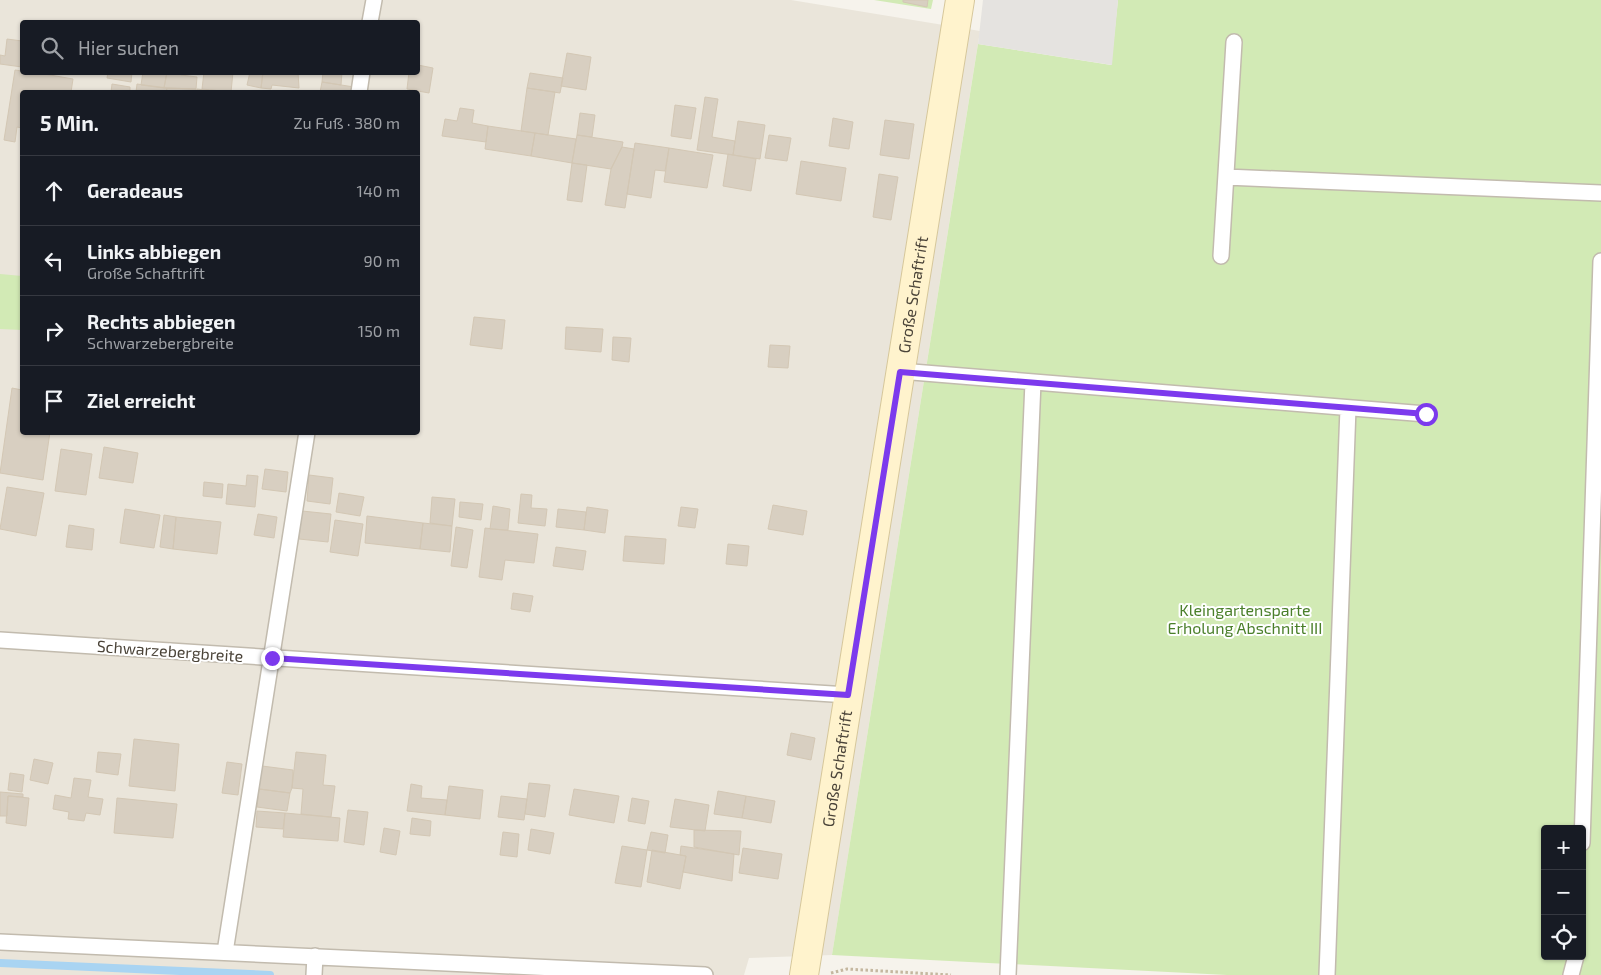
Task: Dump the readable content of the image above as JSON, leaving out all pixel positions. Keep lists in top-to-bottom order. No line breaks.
{"streets":{"street":["Große Schaftrift"],"lane":["Schwarzebergbreite"]},"crossings":[["Große Schaftrift","Schwarzebergbreite"]],"parks":["Kleingartensparte Erholung Abschnitt III"],"page":{"search":"Hier suchen","heading":["5 Min.","Zu Fuß · 380 m"],"list":[["Geradeaus","140 m"],["Links abbiegen","Große Schaftrift","90 m"],["Rechts abbiegen","Schwarzebergbreite","150 m"],"Ziel erreicht"],"map_buttons":["+","−"]}}
